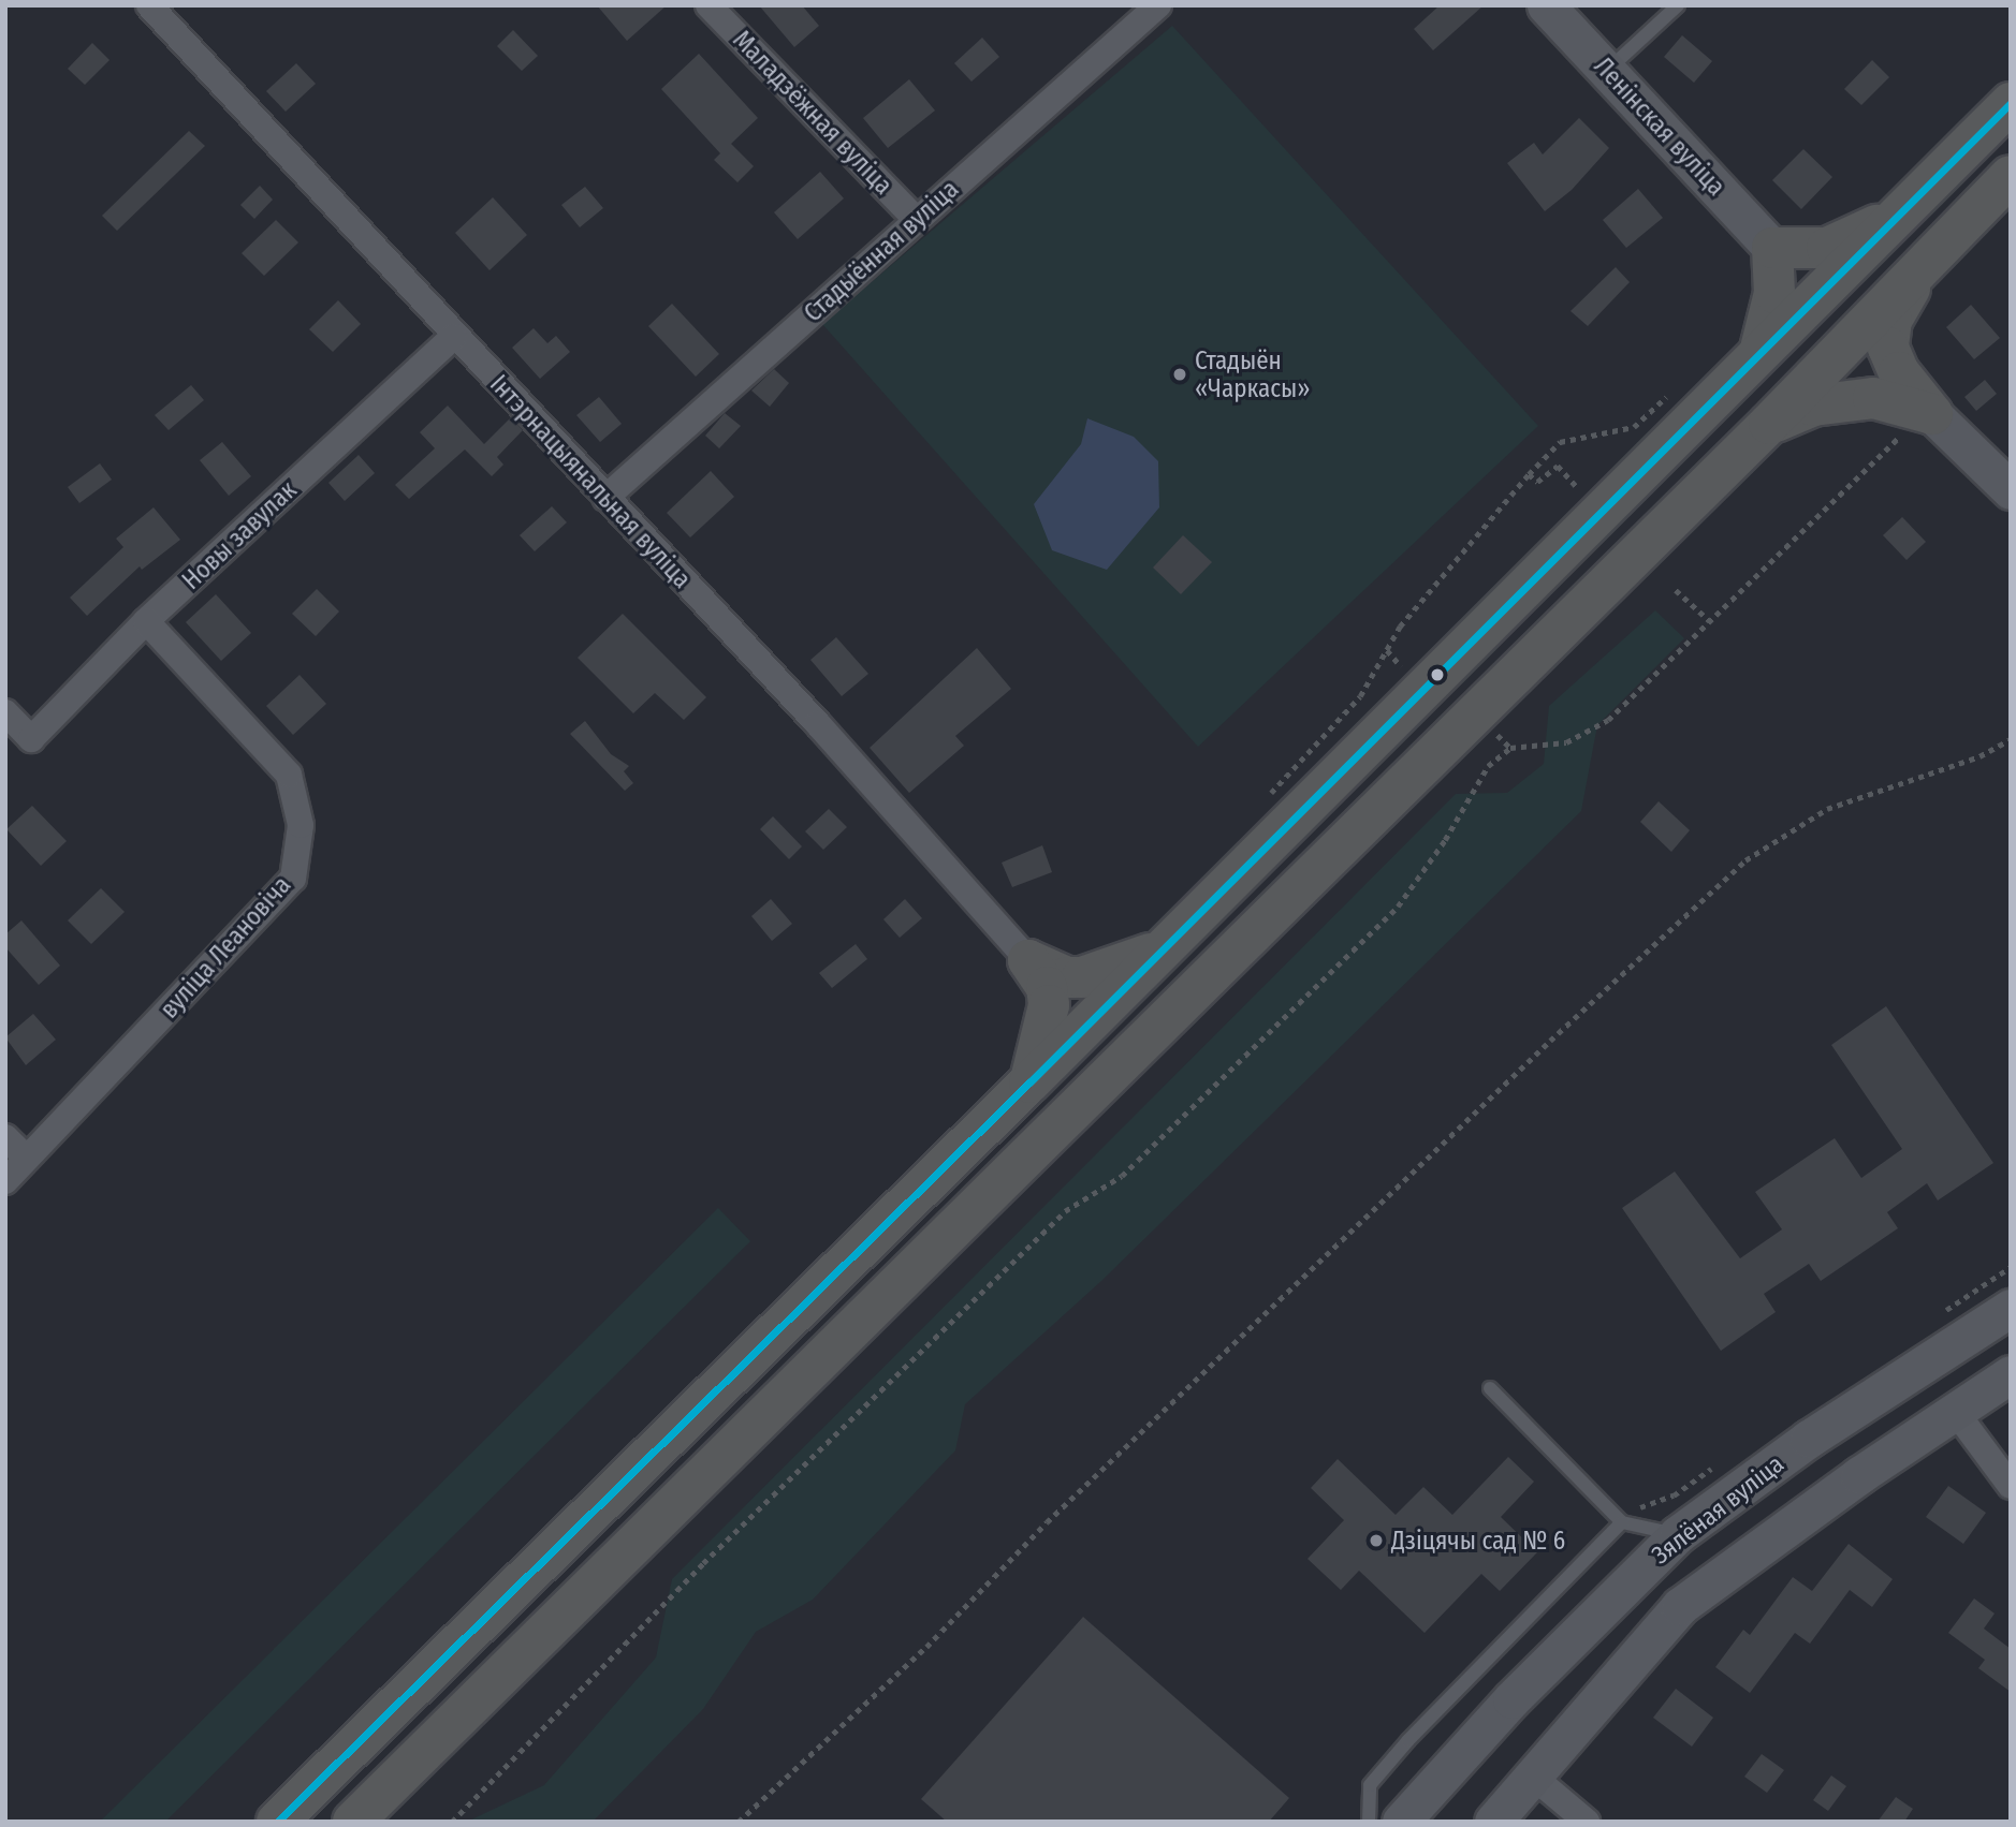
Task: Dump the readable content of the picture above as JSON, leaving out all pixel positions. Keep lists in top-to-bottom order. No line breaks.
{"streets":{"main road":["Ленінская вуліца","Зялёная вуліца"],"street":["Маладзёжная вуліца","Стадыённая вуліца","Інтэрнацыянальная вуліца","Новы завулак","вуліца Леановіча"]},"crossings":[["Маладзёжная вуліца","Стадыённая вуліца"],["Стадыённая вуліца","Інтэрнацыянальная вуліца"],["Інтэрнацыянальная вуліца","Новы завулак"],["Новы завулак","вуліца Леановіча"]],"places":["Стадыён «Чаркасы»","Дзіцячы сад № 6"]}
